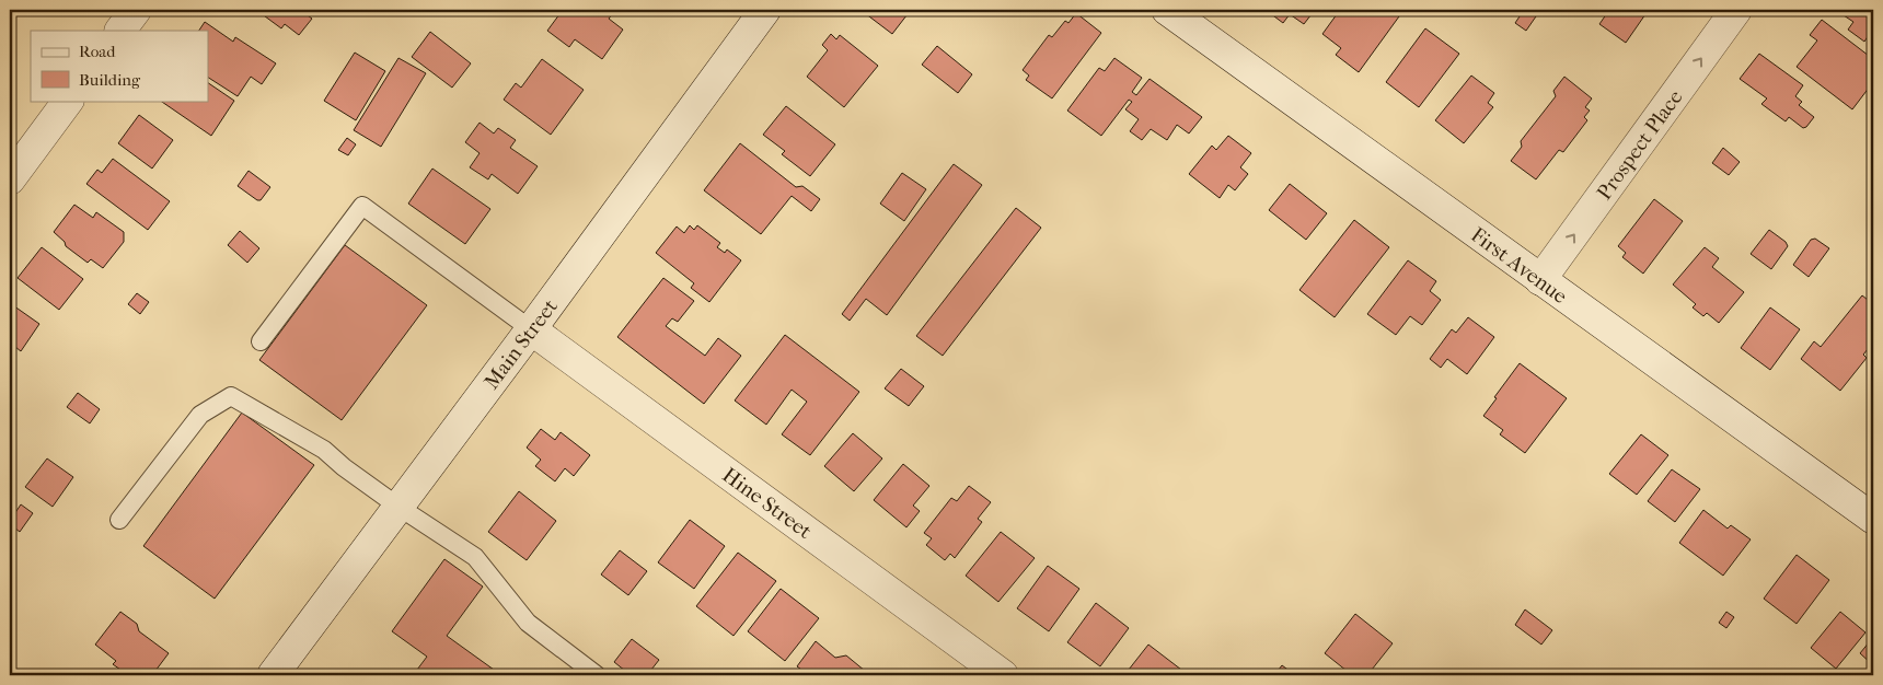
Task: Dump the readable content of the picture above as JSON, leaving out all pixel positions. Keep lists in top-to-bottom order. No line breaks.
{"streets":{"street":["Prospect Place","First Avenue","Main Street","Hine Street"]},"crossings":[["Prospect Place","First Avenue"],["Main Street","Hine Street"]],"one_way":["Prospect Place"],"legend":["Road","Building"]}
